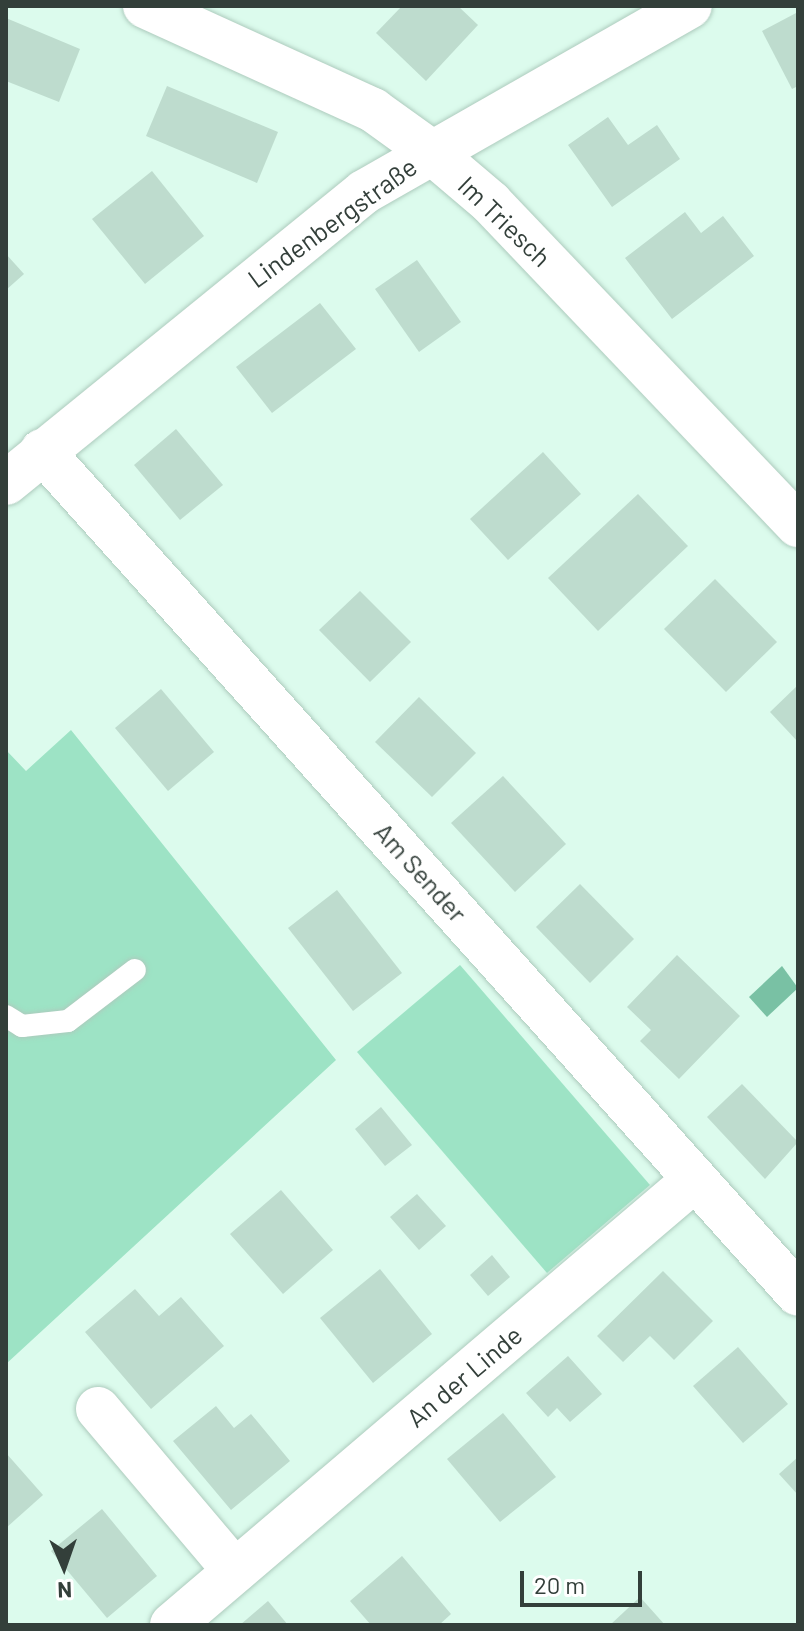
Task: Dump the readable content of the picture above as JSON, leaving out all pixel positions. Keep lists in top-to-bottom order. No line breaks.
{"streets":{"street":["Im Triesch","Lindenbergstraße","Am Sender","An der Linde"]},"crossings":[["Im Triesch","Lindenbergstraße"],["Lindenbergstraße","Am Sender"],["Am Sender","An der Linde"]],"scale_bar":"20 m","north":"bottom"}
